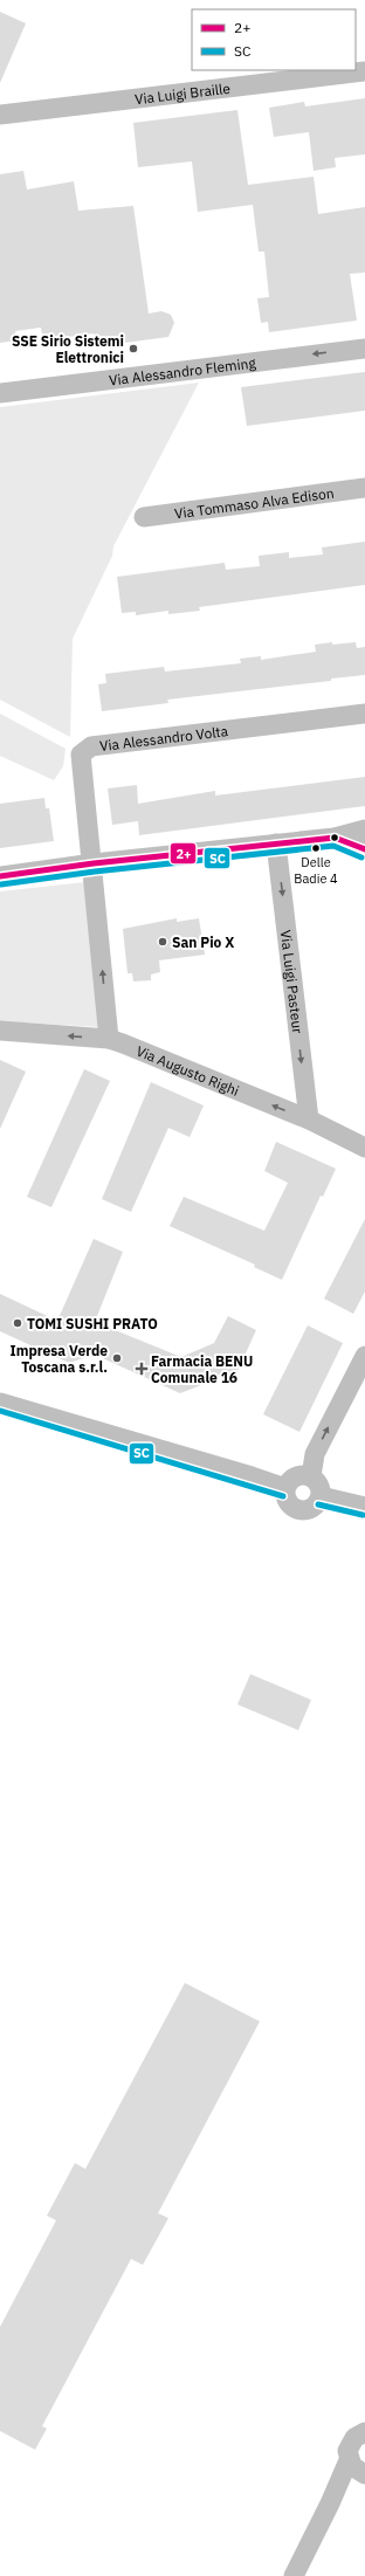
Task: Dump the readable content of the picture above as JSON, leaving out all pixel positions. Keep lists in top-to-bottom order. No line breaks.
{"streets":{"street":["Via Luigi Braille","Via Alessandro Fleming","Via Tommaso Alva Edison","Via Alessandro Volta","Via Luigi Pasteur","Via Augusto Righi"]},"crossings":[["Via Alessandro Volta","Via Augusto Righi"],["Via Luigi Pasteur","Via Augusto Righi"]],"one_way":["Via Alessandro Fleming","Via Luigi Pasteur"],"places":{"other":["SSE Sirio Sistemi Elettronici","Delle Badie 4","San Pio X","TOMI SUSHI PRATO","Impresa Verde Toscana s.r.l."],"health":["Farmacia BENU Comunale 16"]},"lines":["transit line 2+","transit line SC"],"legend":["2+","SC"]}
